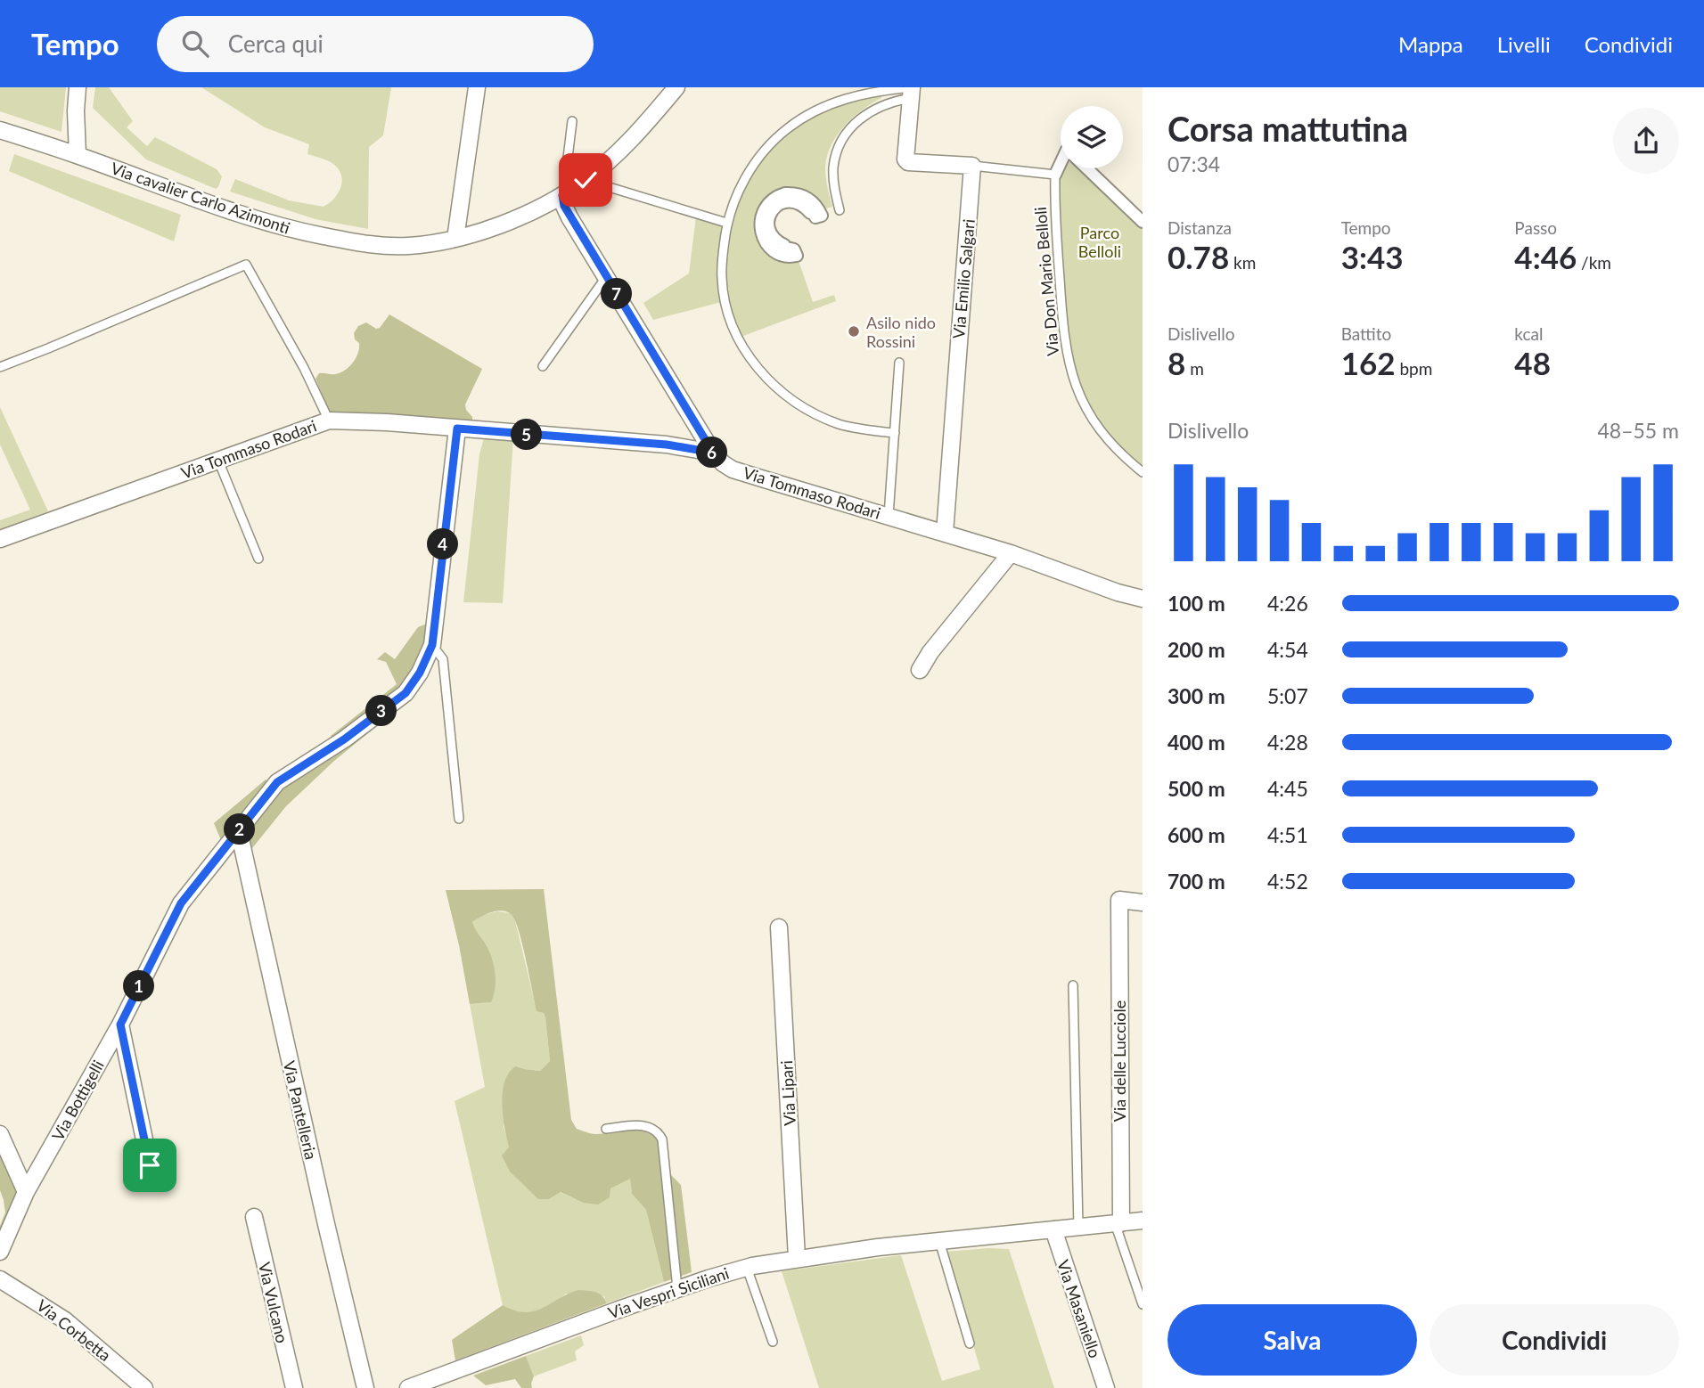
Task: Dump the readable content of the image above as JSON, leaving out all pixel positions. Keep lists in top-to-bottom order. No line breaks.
{"streets":{"street":["Via cavalier Carlo Azimonti","Via Emilio Salgari","Via Tommaso Rodari","Via delle Lucciole","Via Lipari","Via Bottigelli","Via Pantelleria","Via Vespri Siciliani","Via Vulcano","Via Masaniello","Via Corbetta"],"lane":["Via Don Mario Belloli"]},"crossings":[["Via Emilio Salgari","Via Tommaso Rodari"],["Via Tommaso Rodari","Via Bottigelli"],["Via delle Lucciole","Via Vespri Siciliani"],["Via Lipari","Via Vespri Siciliani"],["Via Bottigelli","Via Pantelleria"],["Via Vespri Siciliani","Via Masaniello"]],"parks":["Parco Belloli"],"places":["Asilo nido Rossini"],"page":{"header":"Tempo","search":"Cerca qui","nav":["Mappa","Livelli","Condividi"],"heading":["Corsa mattutina","07:34"],"stats":[["Distanza","0.78 km"],["Tempo","3:43"],["Passo","4:46 /km"],["Dislivello","8 m"],["Battito","162 bpm"],["kcal","48"]],"pins":["7","5","6","4","3","2","1"],"chart":["Dislivello","48–55 m"],"list":[{"name":"100 m","note":"4:26"},{"name":"200 m","note":"4:54"},{"name":"300 m","note":"5:07"},{"name":"400 m","note":"4:28"},{"name":"500 m","note":"4:45"},{"name":"600 m","note":"4:51"},{"name":"700 m","note":"4:52"}],"buttons":["Salva","Condividi"]}}
